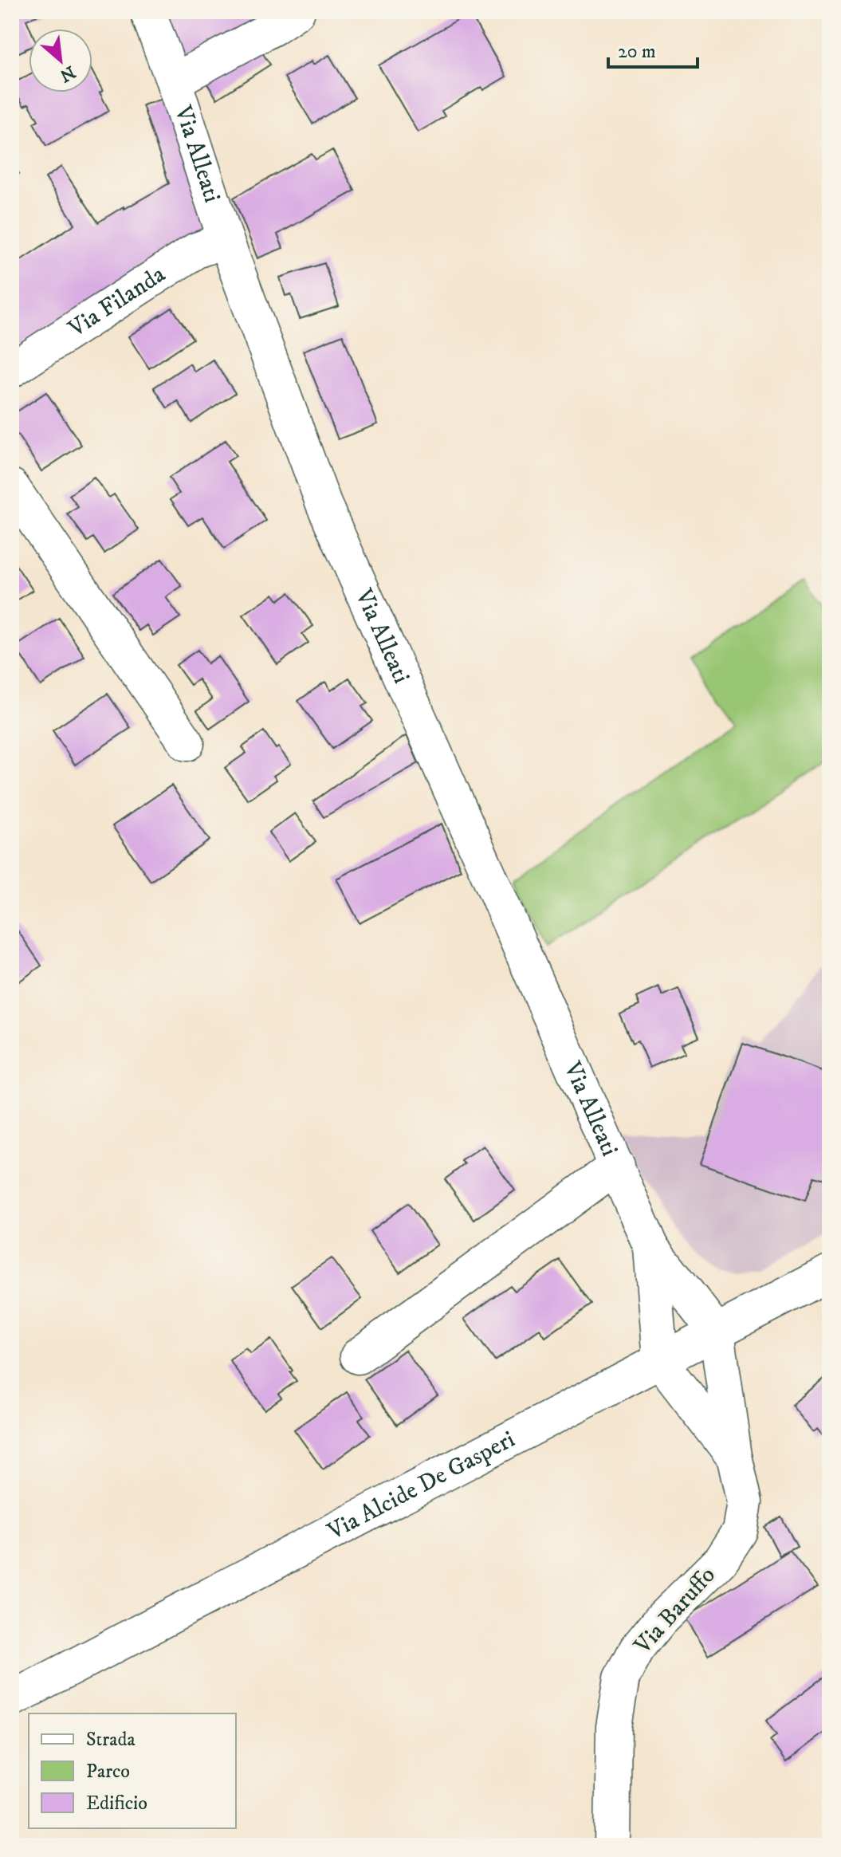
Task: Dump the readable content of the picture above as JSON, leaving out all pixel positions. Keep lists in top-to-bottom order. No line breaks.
{"streets":{"street":["Via Alleati","Via Filanda","Via Alcide De Gasperi","Via Baruffo"]},"crossings":[["Via Alleati","Via Filanda"],["Via Alleati","Via Alcide De Gasperi"],["Via Alleati","Via Baruffo"],["Via Alcide De Gasperi","Via Baruffo"]],"legend":["Strada","Parco","Edificio"],"scale_bar":"20 m","north":"bottom right"}
